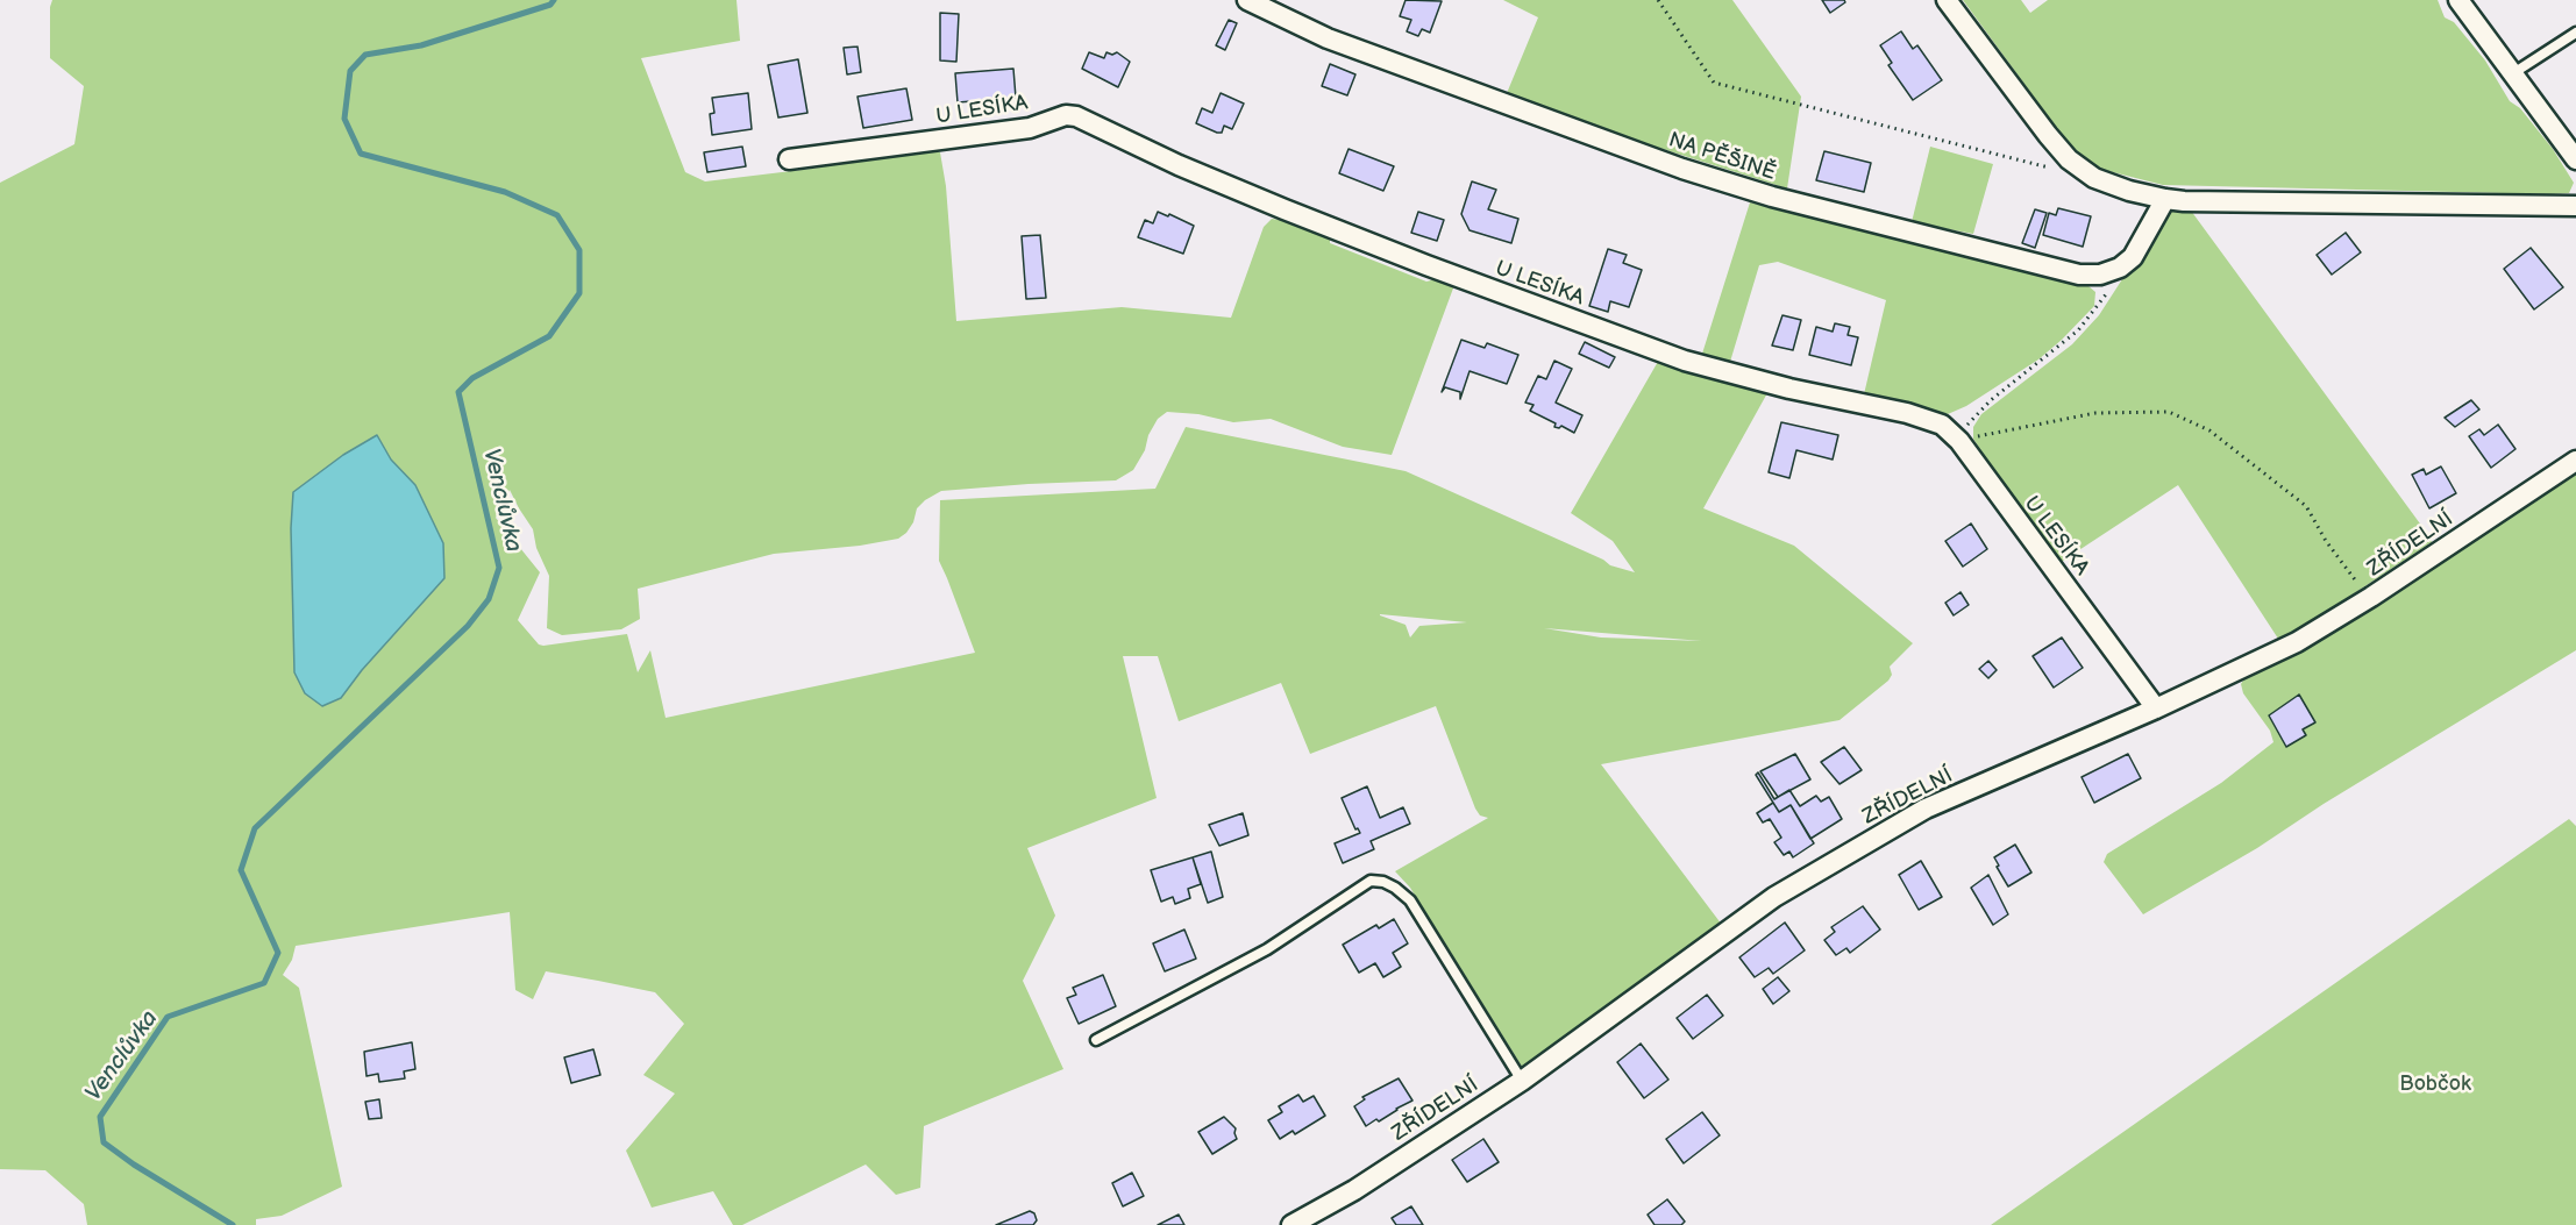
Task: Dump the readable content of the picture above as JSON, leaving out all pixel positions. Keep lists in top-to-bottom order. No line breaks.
{"streets":{"street":["U LESÍKA","NA PĚŠINĚ","ZŘÍDELNÍ"]},"crossings":[["U LESÍKA","ZŘÍDELNÍ"]],"water":["Venclůvka"],"parks":["Bobčok"]}
